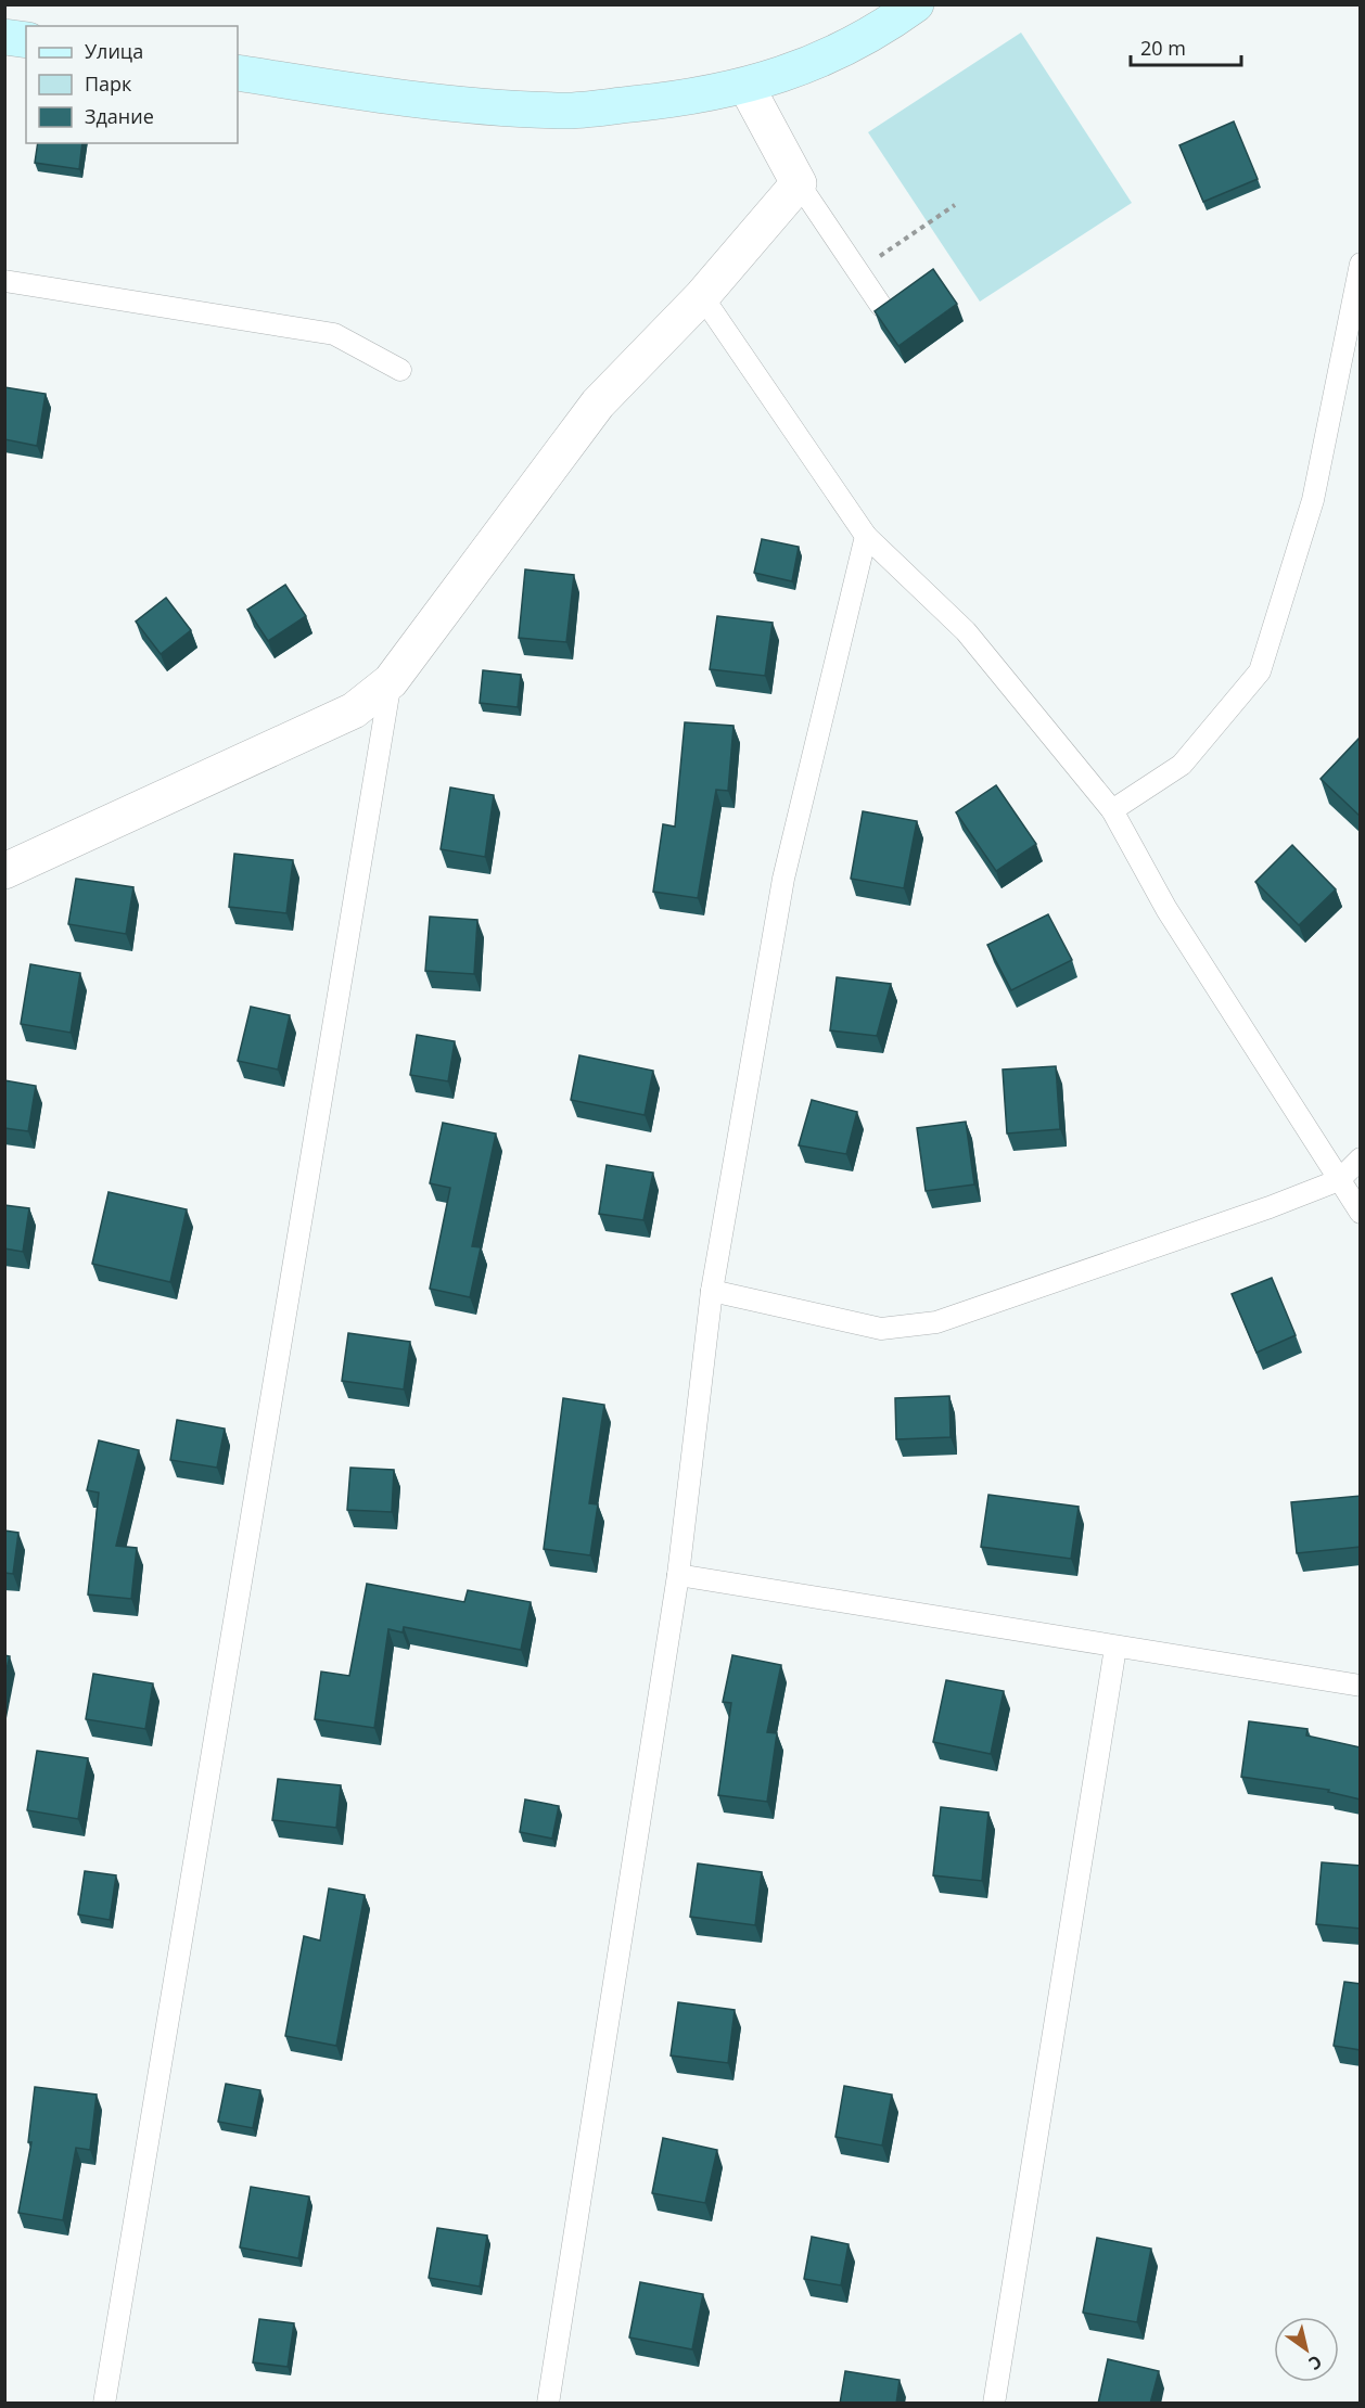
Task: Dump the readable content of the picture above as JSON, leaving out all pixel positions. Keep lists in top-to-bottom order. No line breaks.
{"legend":["Улица","Парк","Здание"],"scale_bar":"20 m","north":"bottom right"}
